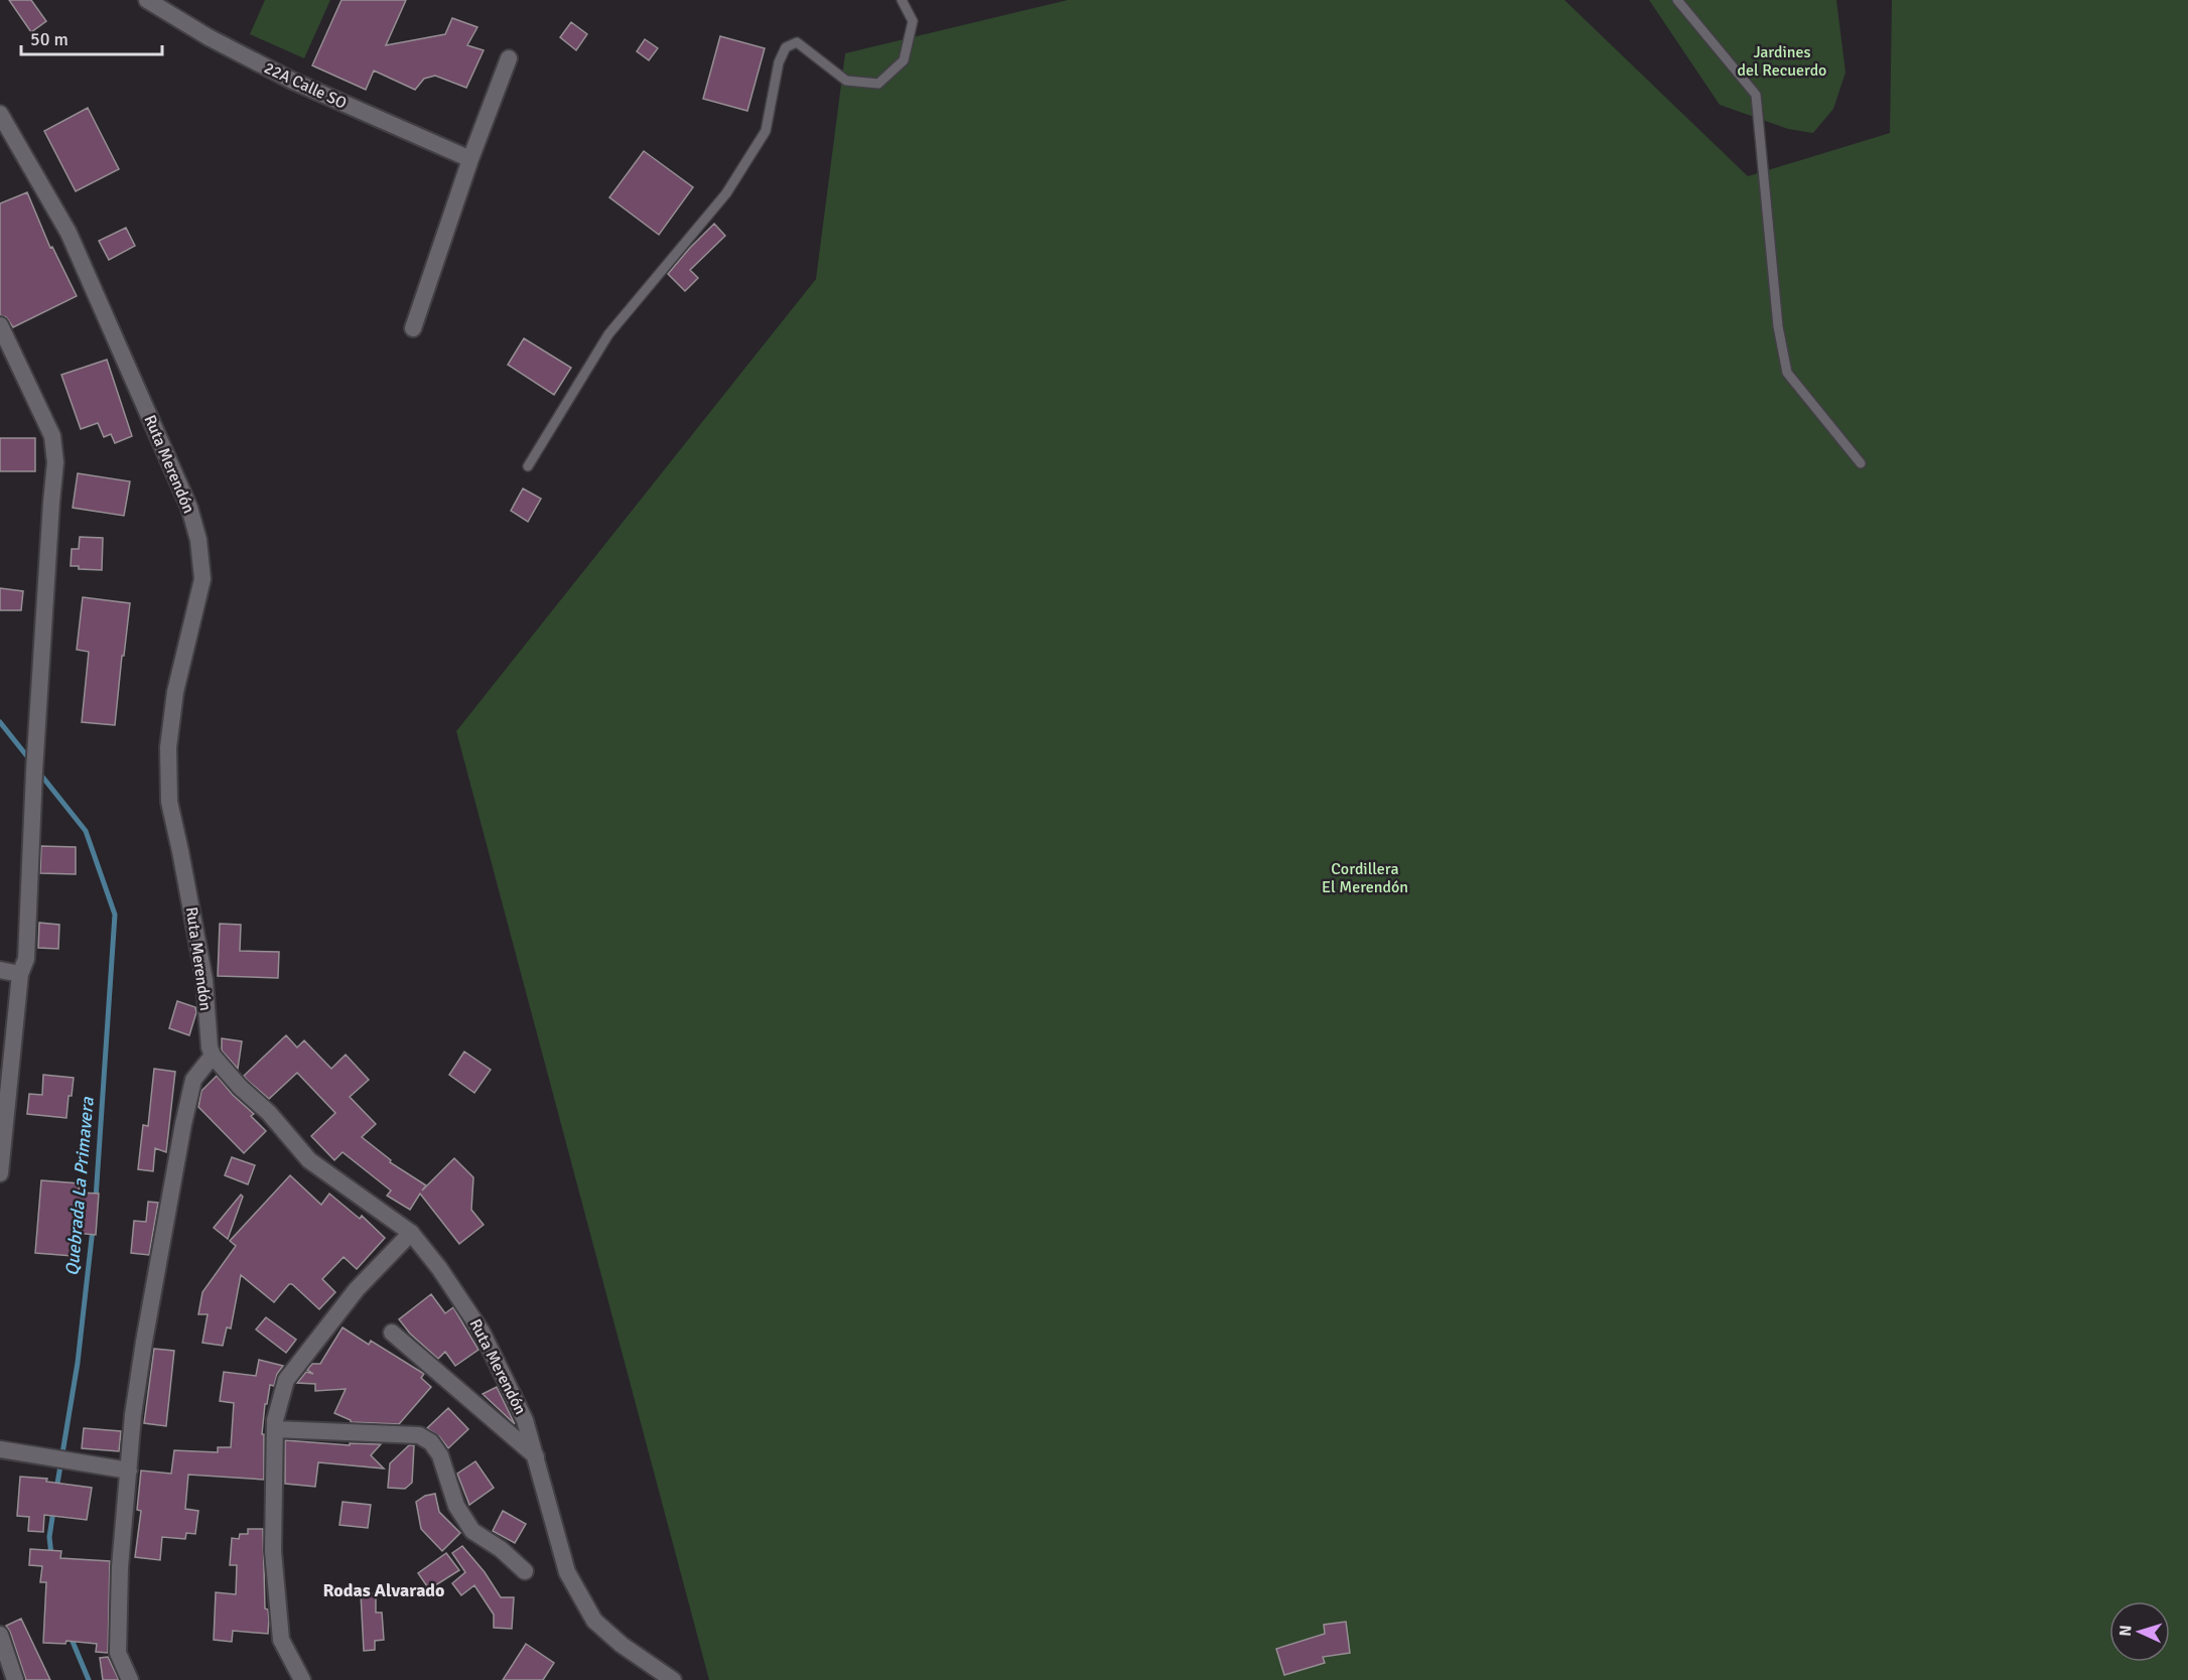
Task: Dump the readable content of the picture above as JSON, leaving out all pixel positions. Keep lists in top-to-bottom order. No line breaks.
{"streets":{"street":["22A Calle SO","Ruta Merendón"]},"districts":["Rodas Alvarado"],"water":["Quebrada La Primavera"],"parks":["Jardines del Recuerdo","Cordillera El Merendón"],"scale_bar":"50 m","north":"left"}
